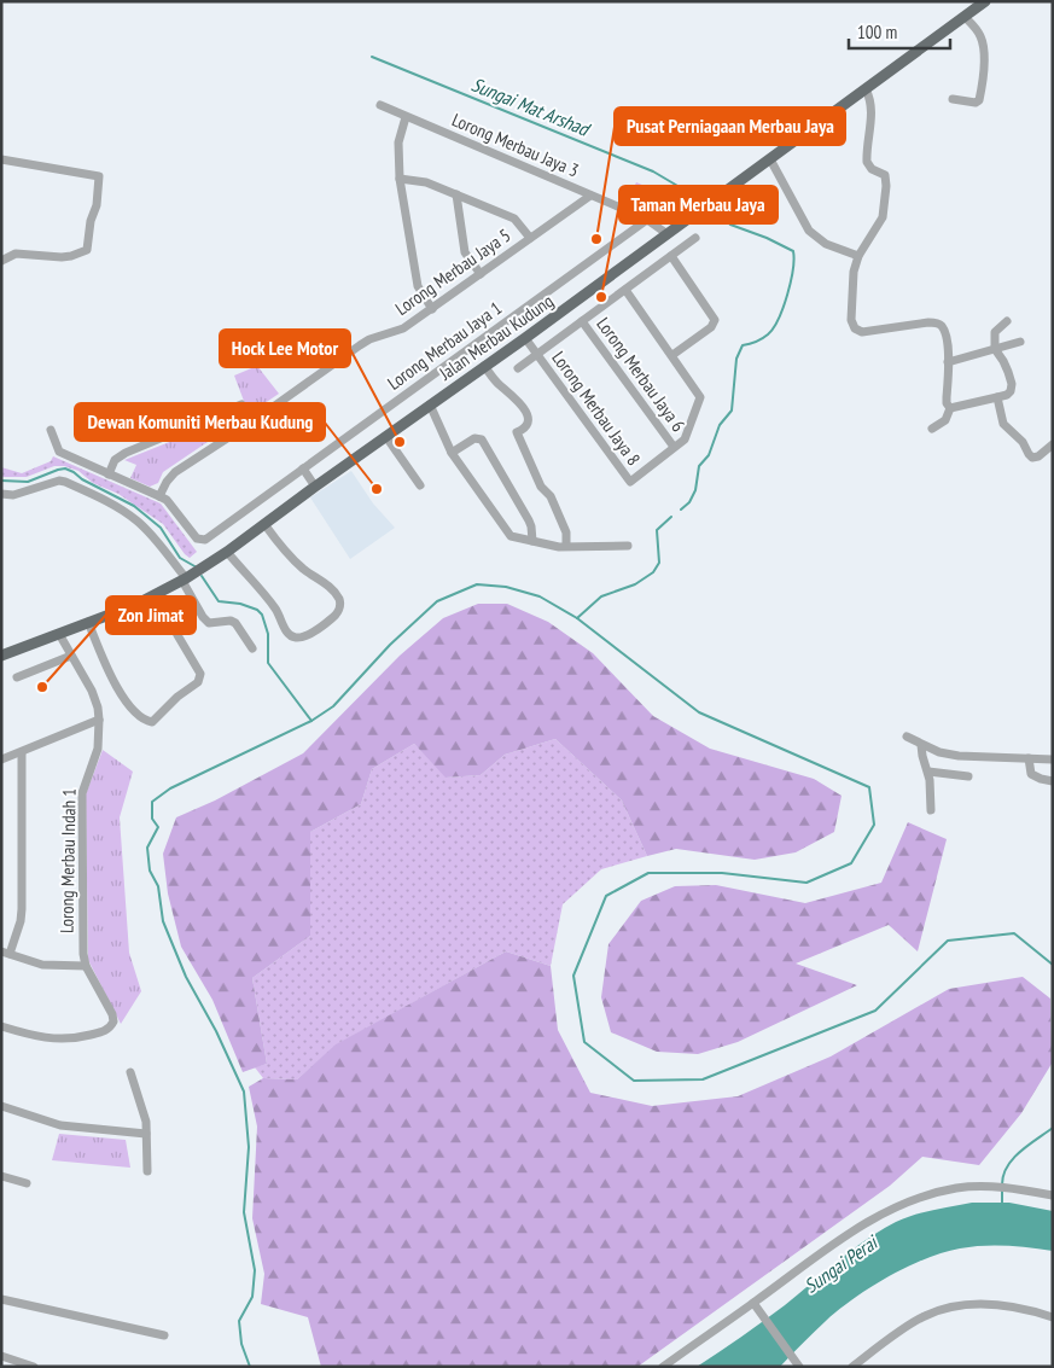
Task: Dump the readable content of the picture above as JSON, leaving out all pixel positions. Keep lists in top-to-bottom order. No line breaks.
{"streets":{"main road":["Jalan Merbau Kudung"],"street":["Lorong Merbau Jaya 3","Lorong Merbau Jaya 5","Lorong Merbau Jaya 1","Lorong Merbau Jaya 6","Lorong Merbau Jaya 8","Lorong Merbau Indah 1"]},"crossings":[["Lorong Merbau Jaya 3","Lorong Merbau Jaya 5"],["Lorong Merbau Jaya 3","Jalan Merbau Kudung"],["Lorong Merbau Jaya 3","Lorong Merbau Jaya 1"],["Lorong Merbau Jaya 5","Lorong Merbau Jaya 1"],["Jalan Merbau Kudung","Lorong Merbau Jaya 8"],["Jalan Merbau Kudung","Lorong Merbau Indah 1"],["Lorong Merbau Jaya 6","Lorong Merbau Jaya 8"]],"water":["Sungai Mat Arshad","Sungai Perai"],"places":["Pusat Perniagaan Merbau Jaya","Taman Merbau Jaya","Hock Lee Motor","Dewan Komuniti Merbau Kudung","Zon Jimat"],"scale_bar":"100 m"}
